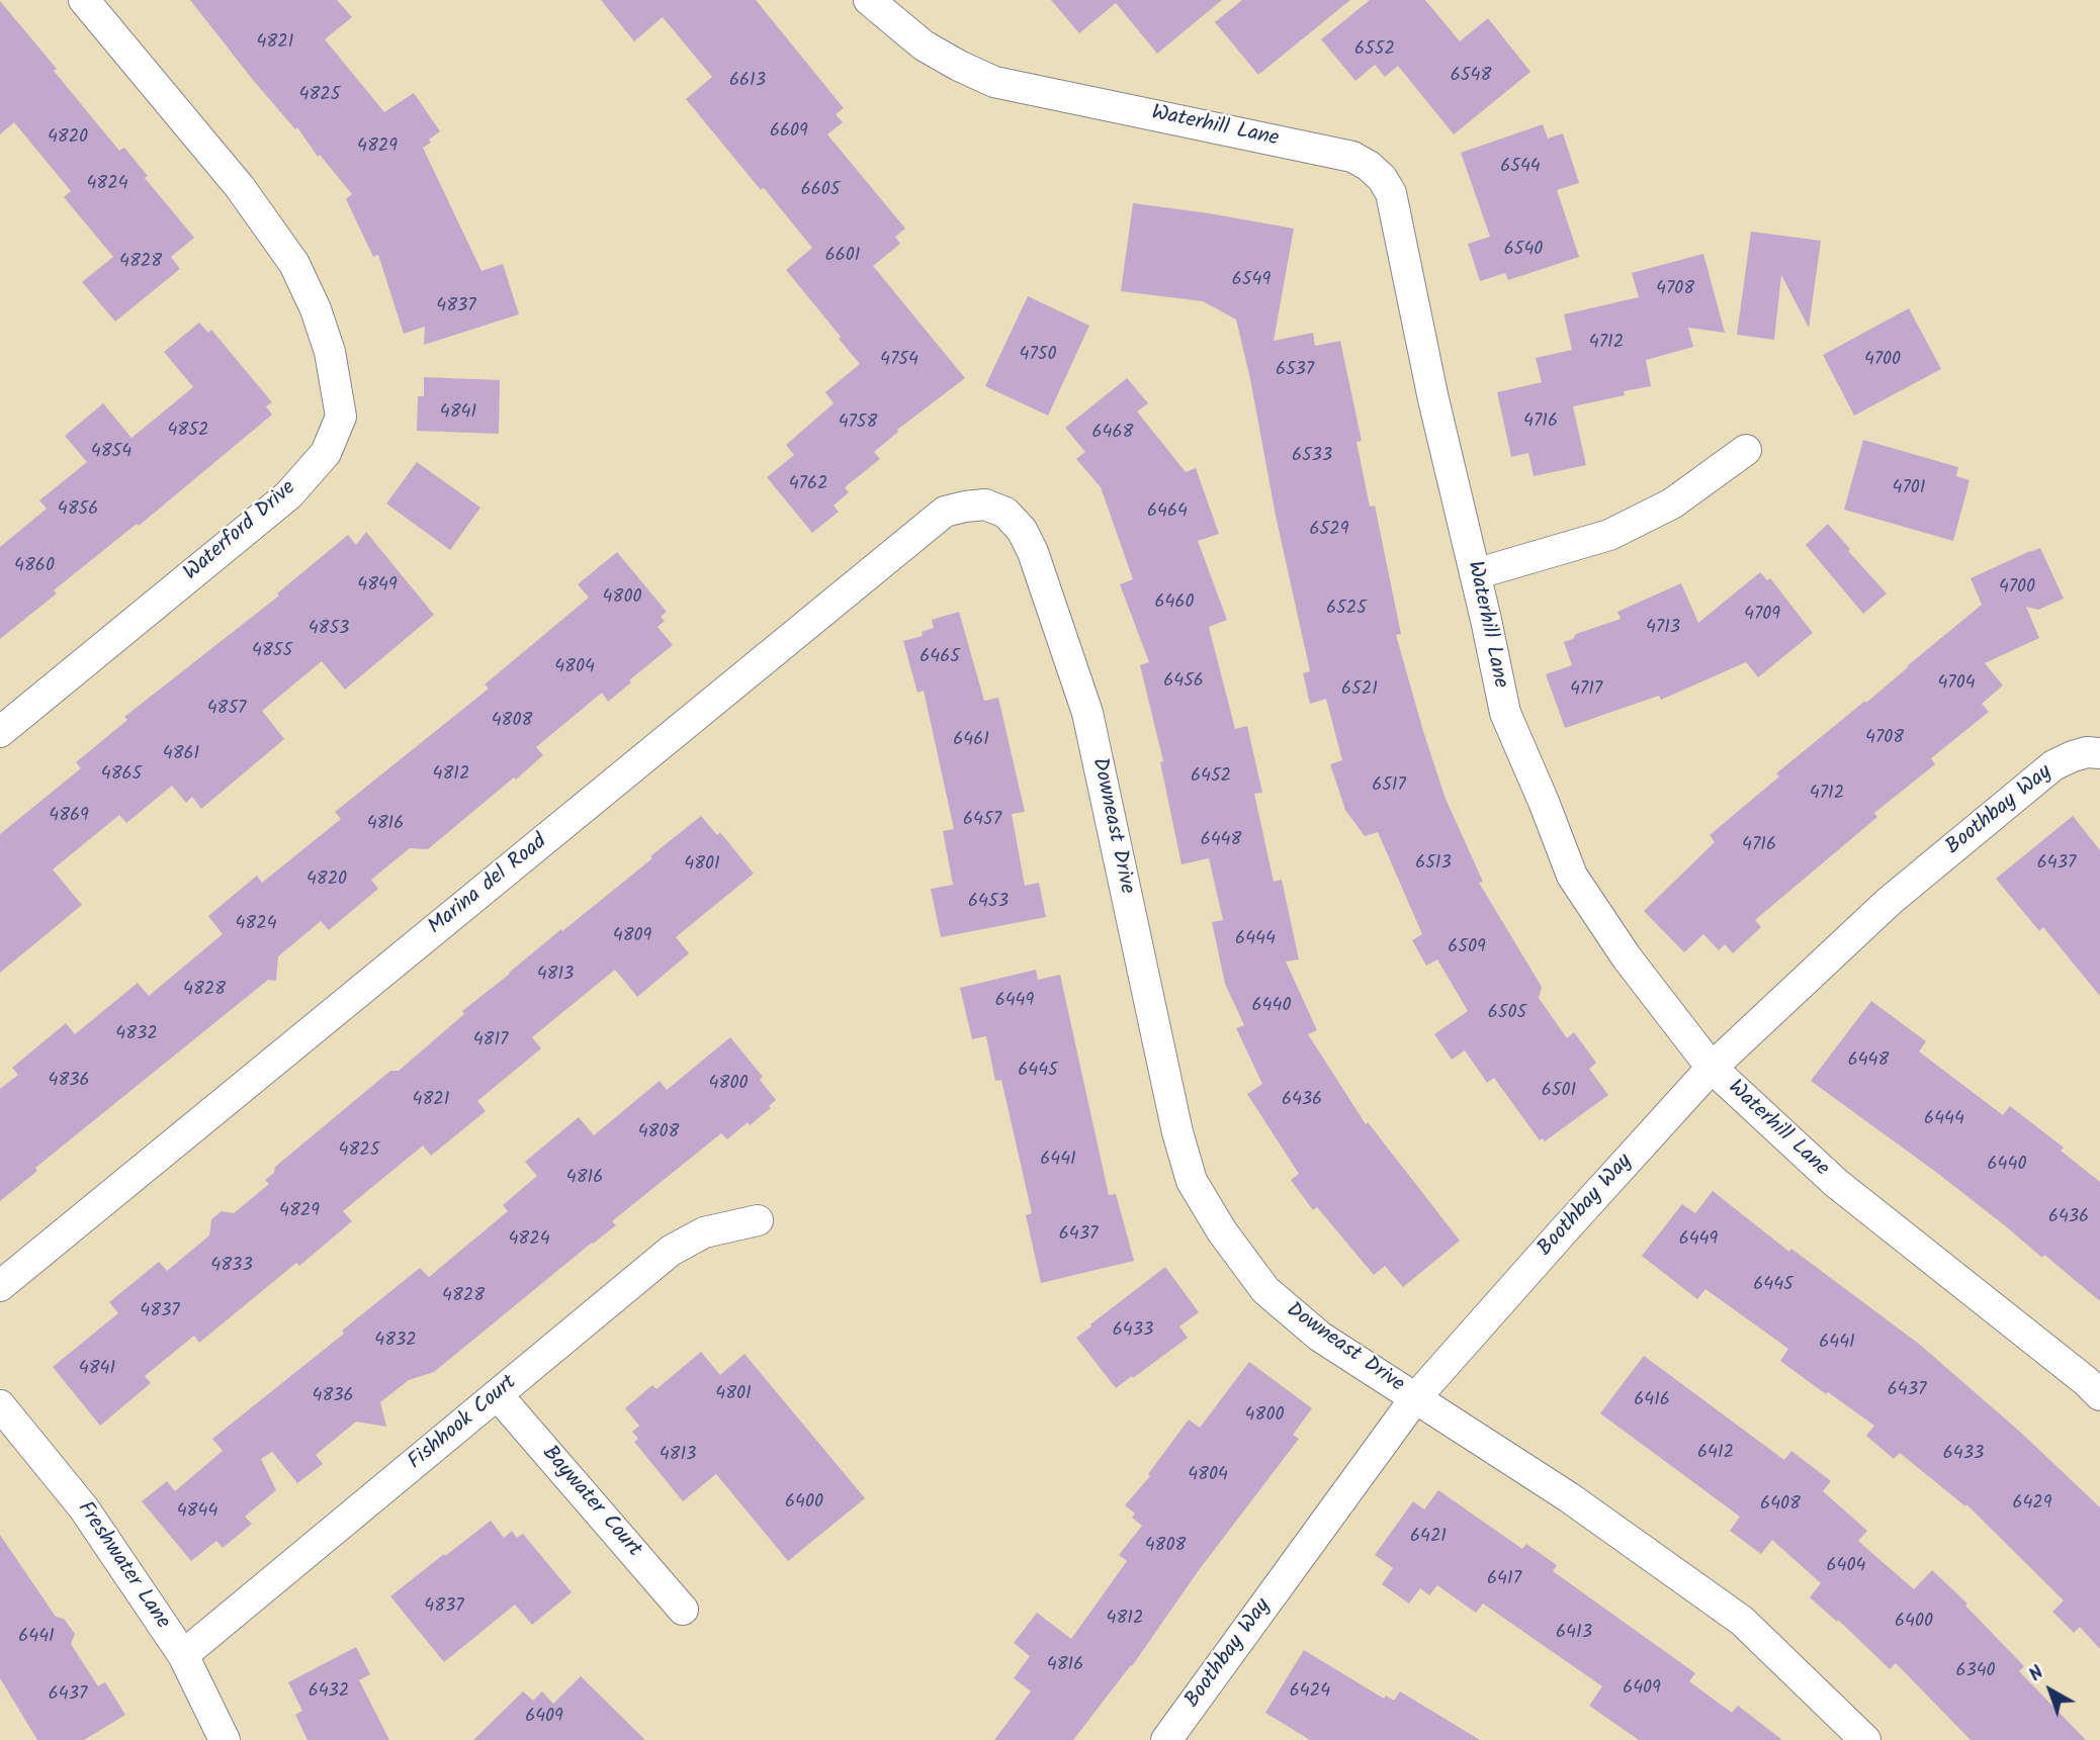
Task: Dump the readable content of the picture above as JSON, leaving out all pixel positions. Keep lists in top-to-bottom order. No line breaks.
{"streets":{"street":["Waterhill Lane","Waterford Drive","Boothbay Way","Downeast Drive","Marina del Road","Fishhook Court","Baywater Court","Freshwater Lane"]},"crossings":[["Waterhill Lane","Boothbay Way"],["Boothbay Way","Downeast Drive"],["Downeast Drive","Marina del Road"],["Fishhook Court","Baywater Court"],["Fishhook Court","Freshwater Lane"]],"house_numbers":["4821","6552","6548","6613","4825","6609","4820","4829","6544","4824","6605","6540","6601","4828","6549","4708","4837","4712","4750","4754","4700","6537","4841","4716","4758","4852","6468","4854","6533","4762","4701","4856","6464","6529","4860","4849","4700","4800","6460","6525","4709","4713","4853","4855","6465","4804","6456","4704","6521","4717","4857","4808","4708","6461","4861","4865","4812","6452","6517","4712","4869","6457","4816","6448","4716","6513","6437","4801","4820","6453","4824","4809","6444","6509","4813","4828","6449","6440","6505","4832","4817","6448","6445","4836","4800","6501","4821","6436","6444","4808","4825","6441","6440","4816","4829","6436","6437","4824","6449","4833","6445","4828","4837","6433","4832","6441","4841","6437","4801","4836","6416","4800","6412","6433","4813","4804","6400","6429","6408","4844","6421","4808","6404","6417","4837","4812","6400","6413","6441","4816","6340","6409","6432","6424","6437","6409"],"north":"top left"}
